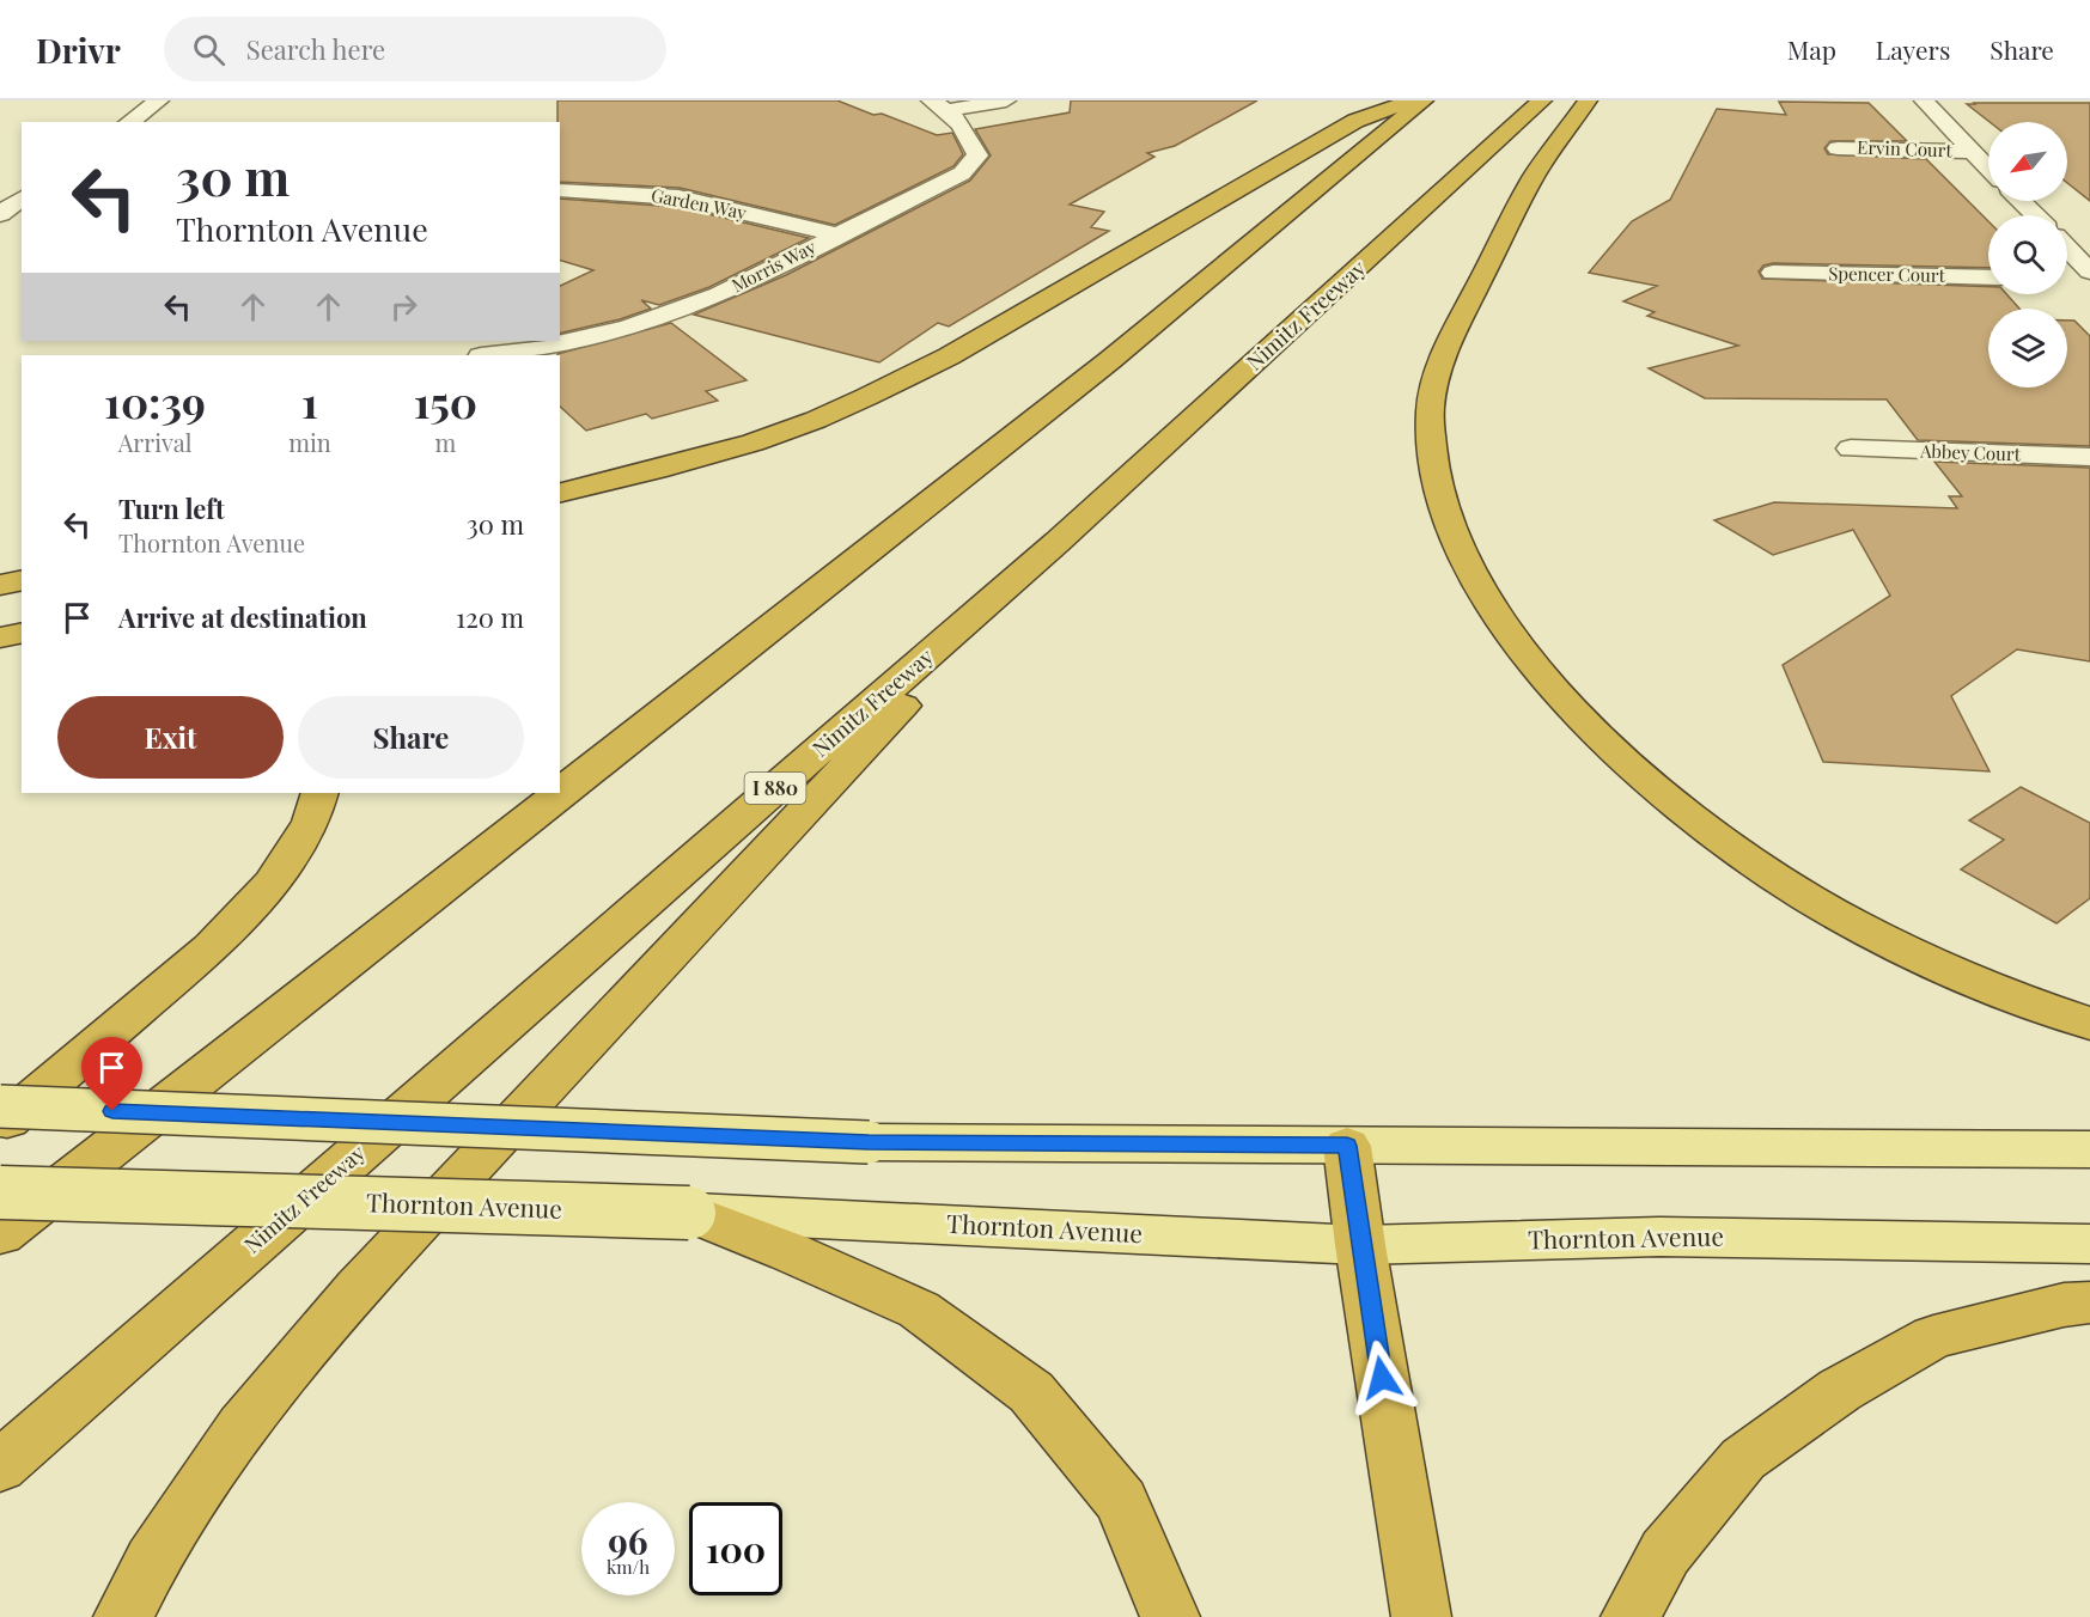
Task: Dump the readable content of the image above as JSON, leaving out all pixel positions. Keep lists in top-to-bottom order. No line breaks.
{"streets":{"highway":["Nimitz Freeway","I 880"],"main road":["Thornton Avenue"],"street":["Ervin Court","Garden Way","Morris Way","Spencer Court","Abbey Court"]},"crossings":[["Garden Way","Morris Way"]],"north":"bottom left","page":{"header":"Drivr","search":"Search here","nav":["Map","Layers","Share"],"turn":["30 m","Thornton Avenue"],"eta":["10:39","Arrival","1","min","150","m"],"list":[{"name":"Turn left","note":"Thornton Avenue","value":"30 m"},{"name":"Arrive at destination","value":"120 m"}],"buttons":["Exit","Share"],"speed":"96 km/h","limit":"100"}}
